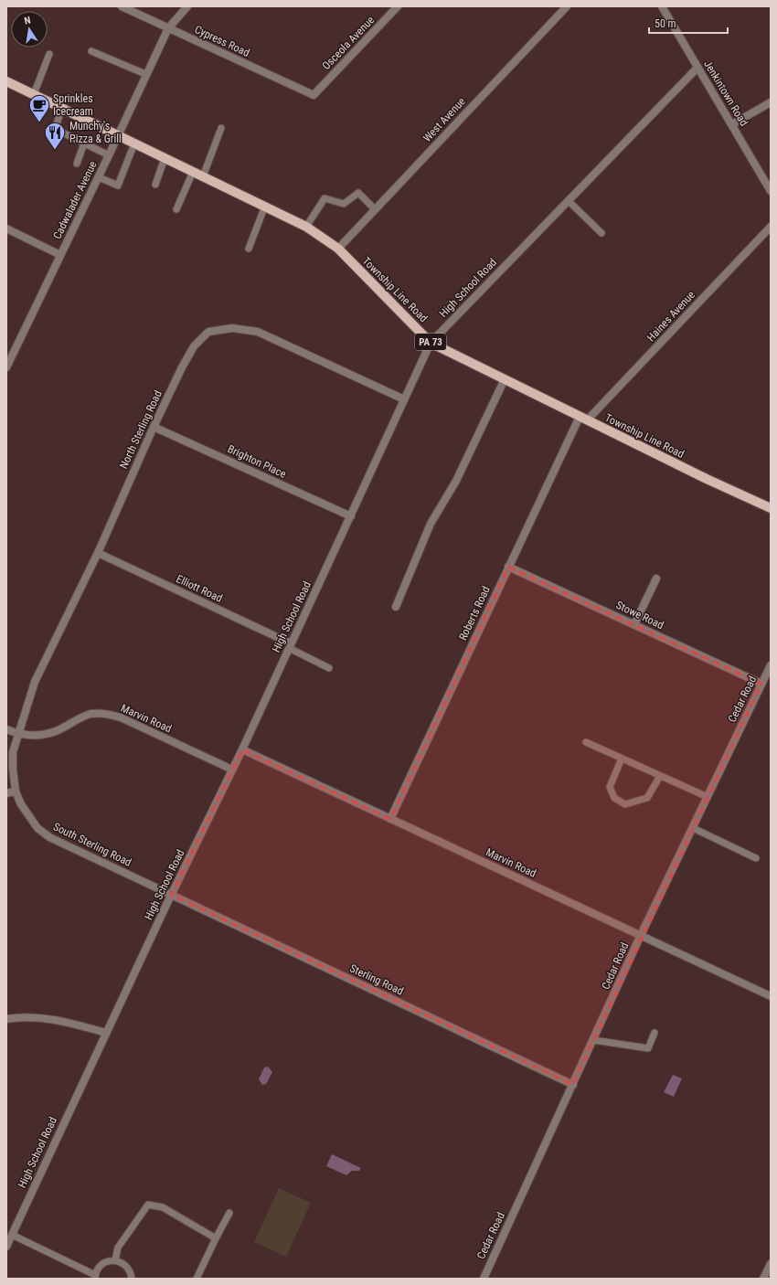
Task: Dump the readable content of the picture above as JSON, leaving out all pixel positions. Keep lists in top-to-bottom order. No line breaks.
{"streets":{"main road":["Township Line Road","PA 73"],"street":["Cypress Road","Osceola Avenue","Jenkintown Road","West Avenue","Cadwalader Avenue","High School Road","Haines Avenue","North Sterling Road","Brighton Place","Elliott Road","Roberts Road","Stowe Road","Cedar Road","Marvin Road","South Sterling Road","Sterling Road"]},"crossings":[["Cypress Road","Osceola Avenue"],["Cypress Road","Cadwalader Avenue"],["Jenkintown Road","High School Road"],["West Avenue","Township Line Road"],["Cadwalader Avenue","Township Line Road"],["High School Road","Township Line Road"],["High School Road","North Sterling Road"],["High School Road","Brighton Place"],["High School Road","Elliott Road"],["High School Road","Marvin Road"],["High School Road","South Sterling Road"],["High School Road","Sterling Road"],["Township Line Road","Haines Avenue"],["Township Line Road","Roberts Road"],["Haines Avenue","Roberts Road"],["North Sterling Road","Brighton Place"],["North Sterling Road","Elliott Road"],["North Sterling Road","Marvin Road"],["North Sterling Road","South Sterling Road"],["Roberts Road","Stowe Road"],["Roberts Road","Marvin Road"],["Stowe Road","Cedar Road"],["Cedar Road","Marvin Road"],["Cedar Road","Sterling Road"],["Marvin Road","South Sterling Road"],["South Sterling Road","Sterling Road"]],"places":{"cafe":["Sprinkles Icecream"],"restaurant":["Munchy's Pizza & Grill"]},"scale_bar":"50 m","north":"top"}
